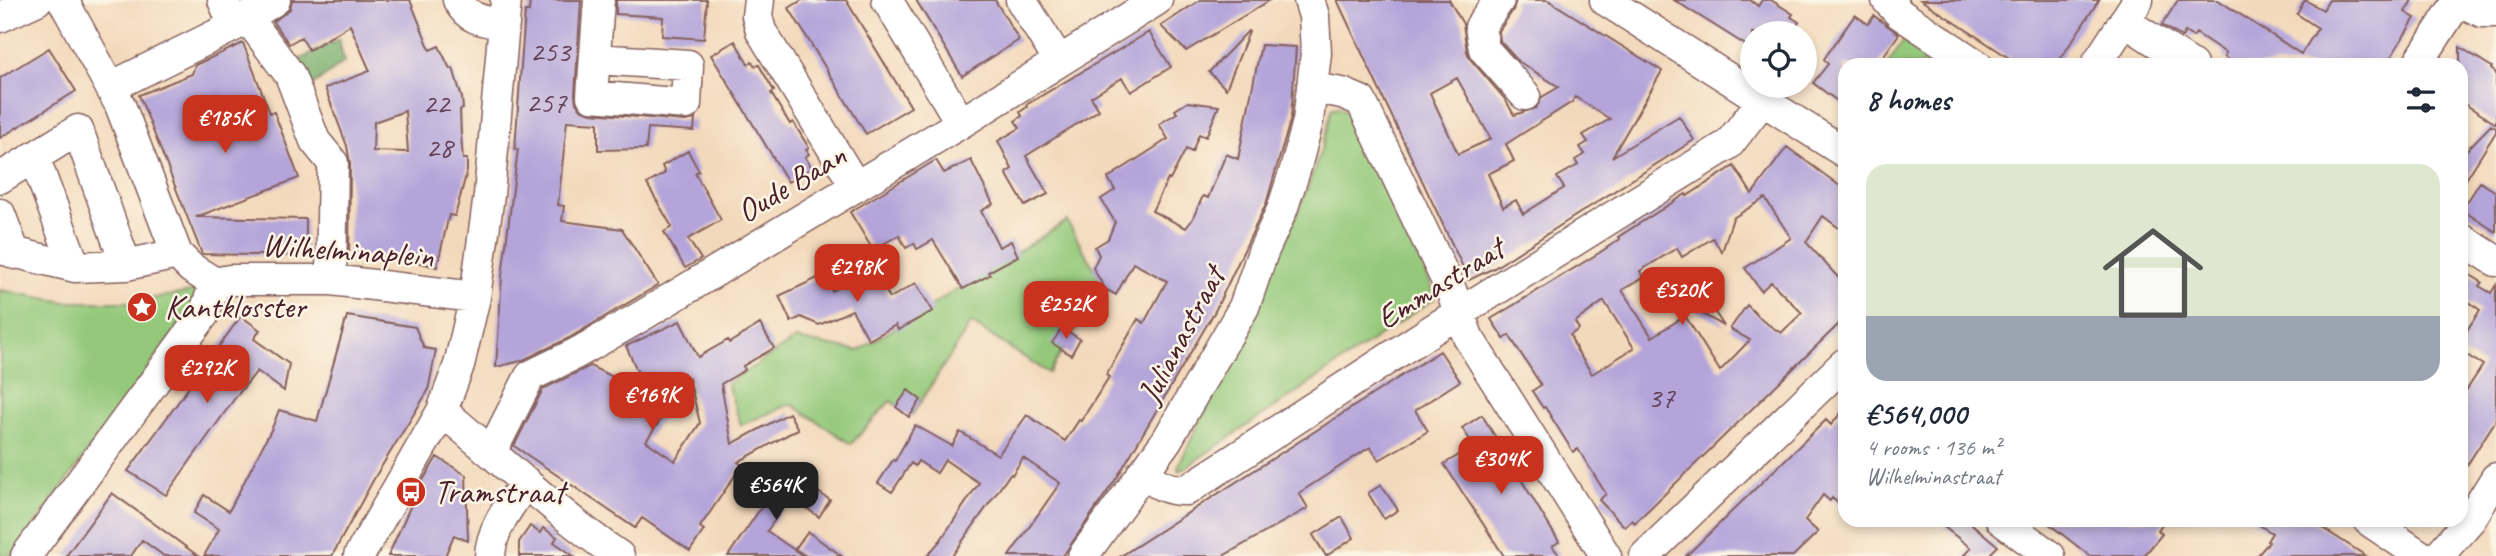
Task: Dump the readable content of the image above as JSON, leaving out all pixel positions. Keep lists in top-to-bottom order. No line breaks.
{"streets":{"street":["Oude Baan","Wilhelminaplein","Emmastraat","Julianastraat"]},"crossings":[["Emmastraat","Julianastraat"]],"places":{"place":["Kantklosster"],"bus stop":["Tramstraat"]},"house_numbers":["253","257","22","28","37"],"page":{"heading":"8 homes","price":["€185K","€298K","€520K","€252K","€292K","€169K","€304K","€564K"],"list":[{"name":"€564,000","note":"4 rooms · 136 m² · Wilhelminastraat"}]}}
